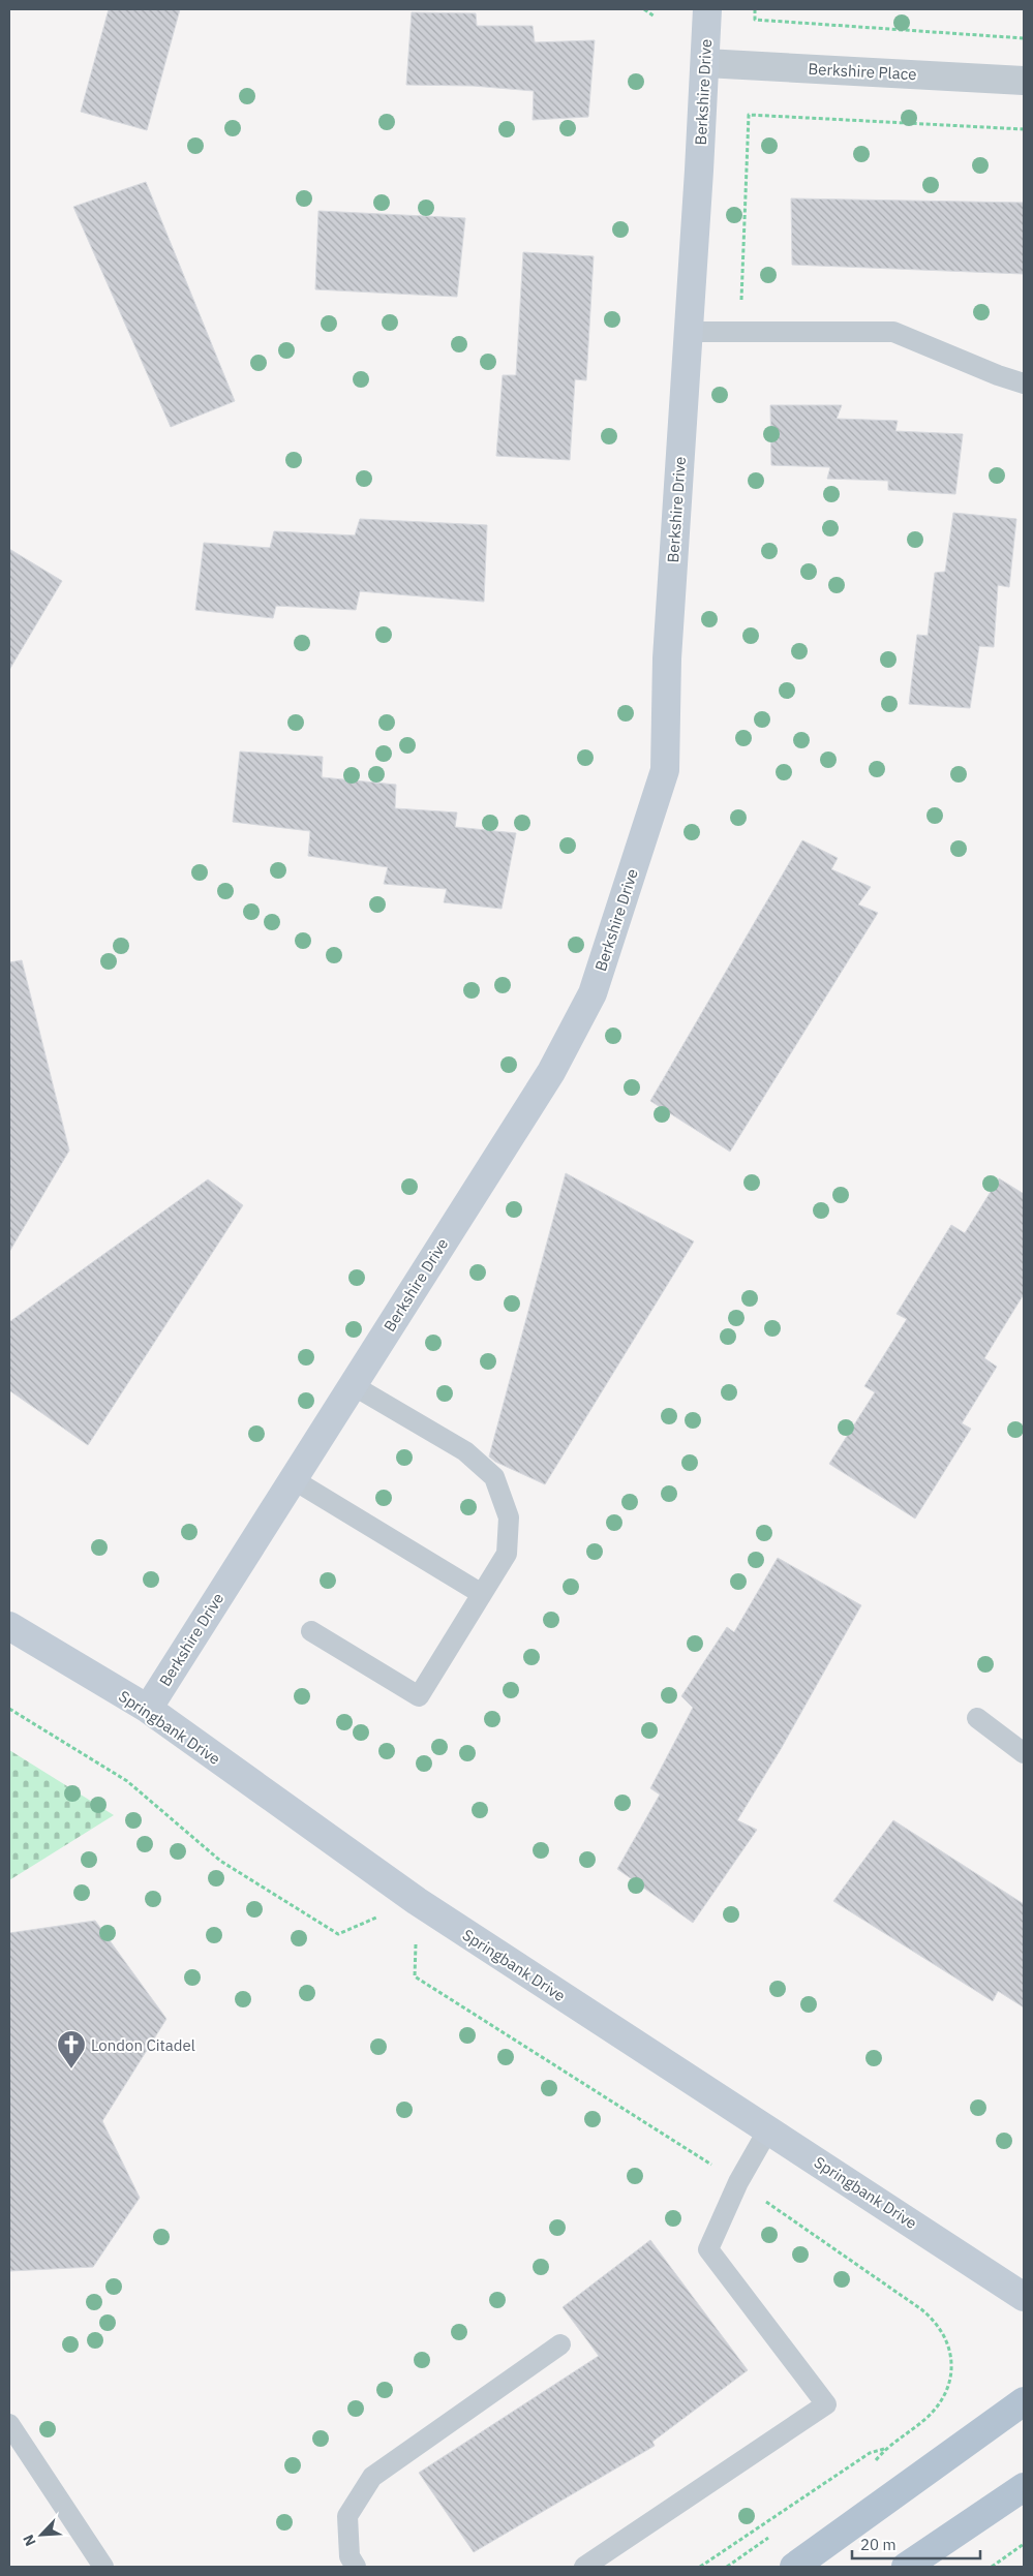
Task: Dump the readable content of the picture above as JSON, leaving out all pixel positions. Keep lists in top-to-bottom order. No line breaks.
{"streets":{"street":["Berkshire Place","Berkshire Drive","Springbank Drive"]},"crossings":[["Berkshire Place","Berkshire Drive"],["Berkshire Drive","Springbank Drive"]],"places":{"church":["London Citadel"]},"scale_bar":"20 m","north":"bottom left"}
